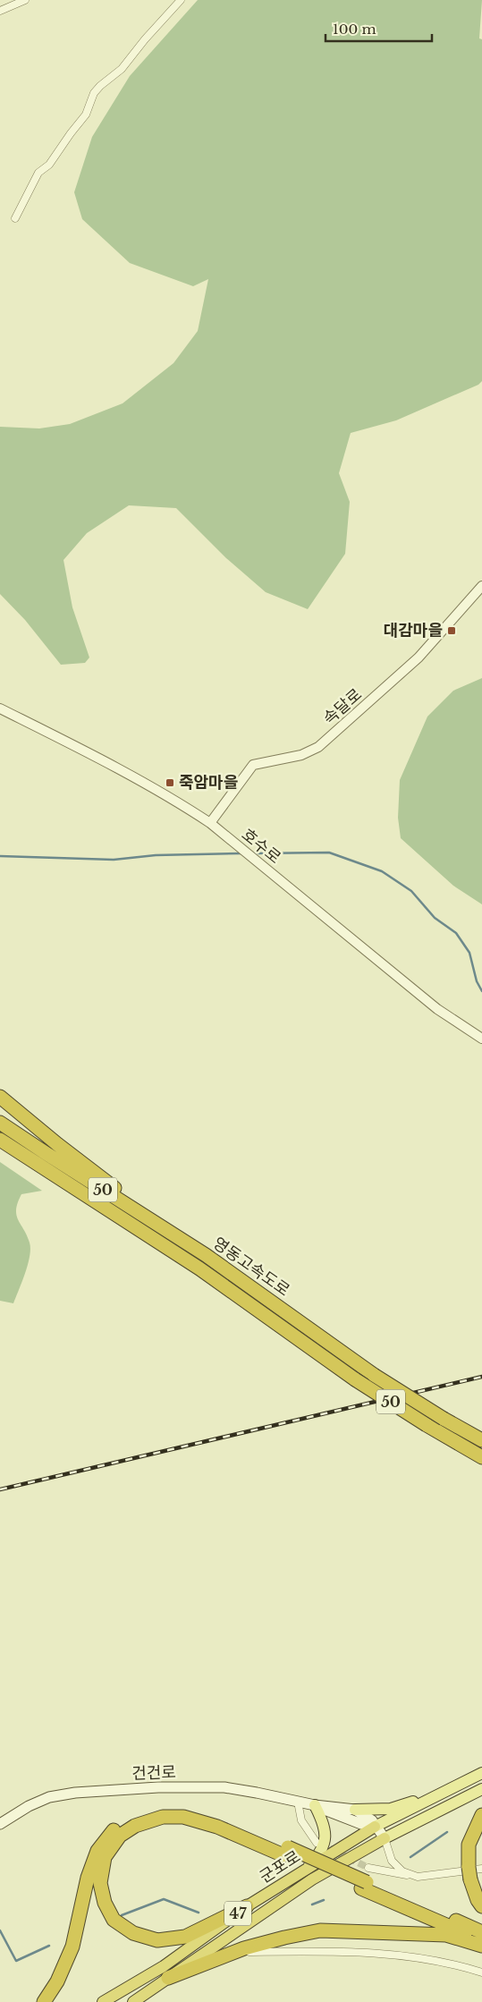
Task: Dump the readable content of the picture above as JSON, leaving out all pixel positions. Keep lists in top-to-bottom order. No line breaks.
{"streets":{"highway":["50","영동고속도로","군포로","47"],"main road":["건건로"],"street":["속달로","호수로"]},"crossings":[["속달로","호수로"],["건건로","군포로"]],"places":{"transit":["대감마을","죽암마을"]},"scale_bar":"100 m"}
